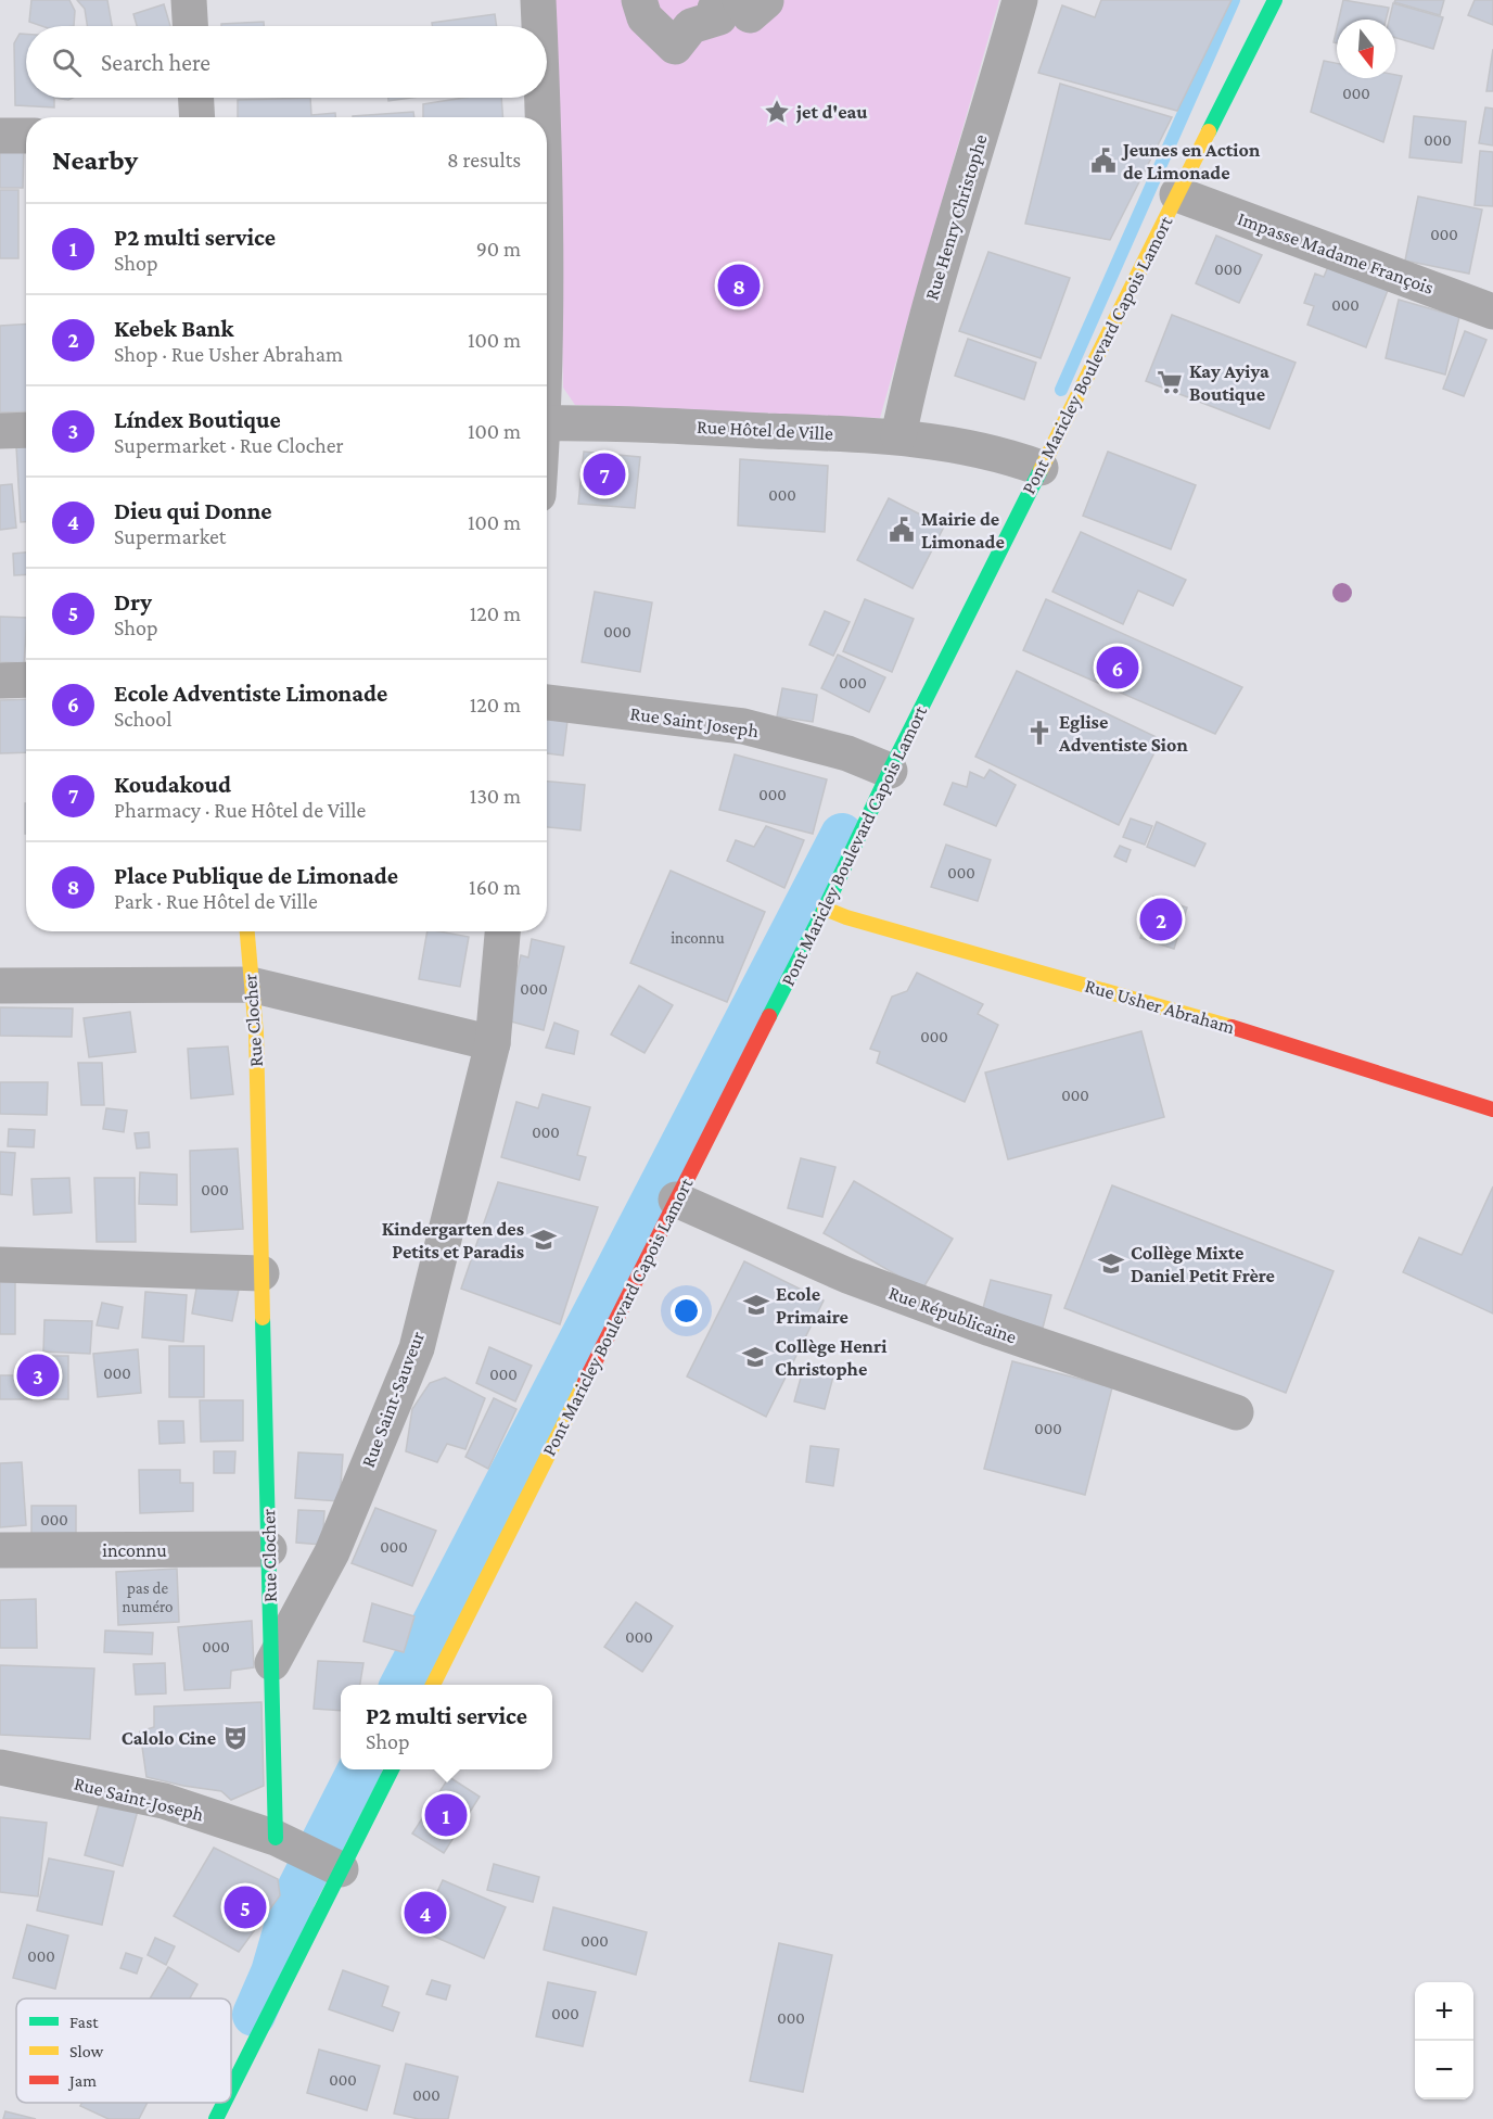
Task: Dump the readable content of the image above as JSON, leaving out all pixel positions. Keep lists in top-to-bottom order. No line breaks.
{"streets":{"street":["Rue Henry Christophe","Impasse Madame François","Pont Maricley Boulevard Capois Lamort","Rue Hôtel de Ville","Rue Saint Joseph","Rue Usher Abraham","Rue Clocher","Rue Républicaine","Rue Saint-Sauveur","inconnu","Rue Saint-Joseph"]},"crossings":[["Rue Henry Christophe","Rue Hôtel de Ville"],["Impasse Madame François","Pont Maricley Boulevard Capois Lamort"],["Pont Maricley Boulevard Capois Lamort","Rue Hôtel de Ville"],["Pont Maricley Boulevard Capois Lamort","Rue Saint Joseph"],["Pont Maricley Boulevard Capois Lamort","Rue Usher Abraham"],["Pont Maricley Boulevard Capois Lamort","Rue Républicaine"],["Rue Clocher","Rue Saint-Sauveur"],["Rue Clocher","inconnu"],["Rue Clocher","Rue Saint-Joseph"]],"places":{"place":["jet d'eau"],"public building":["Jeunes en Action de Limonade","Mairie de Limonade"],"supermarket":["Kay Ayiya Boutique"],"church":["Eglise Adventiste Sion"],"school or university":["Kindergarten des Petits et Paradis","Collège Mixte Daniel Petit Frère","Ecole Primaire","Collège Henri Christophe"],"theatre":["Calolo Cine"]},"house_numbers":["000","000","000","000","000","000","000","000","000","000","inconnu","000","000","000","000","000","000","000","000","000","000","pas de numéro","000","000","000","000","000","000","000","000"],"legend":["Fast","Slow","Jam"],"north":"bottom","page":{"search":"Search here","heading":["Nearby","8 results"],"list":[{"mark":"1","name":"P2 multi service","note":"Shop","value":"90 m"},{"mark":"2","name":"Kebek Bank","note":"Shop · Rue Usher Abraham","value":"100 m"},{"mark":"3","name":"Líndex Boutique","note":"Supermarket · Rue Clocher","value":"100 m"},{"mark":"4","name":"Dieu qui Donne","note":"Supermarket","value":"100 m"},{"mark":"5","name":"Dry","note":"Shop","value":"120 m"},{"mark":"6","name":"Ecole Adventiste Limonade","note":"School","value":"120 m"},{"mark":"7","name":"Koudakoud","note":"Pharmacy · Rue Hôtel de Ville","value":"130 m"},{"mark":"8","name":"Place Publique de Limonade","note":"Park · Rue Hôtel de Ville","value":"160 m"}],"pins":["8","7","6","2","3","1","5","4"],"popup":["P2 multi service","Shop"],"map_buttons":["+","−"]}}
